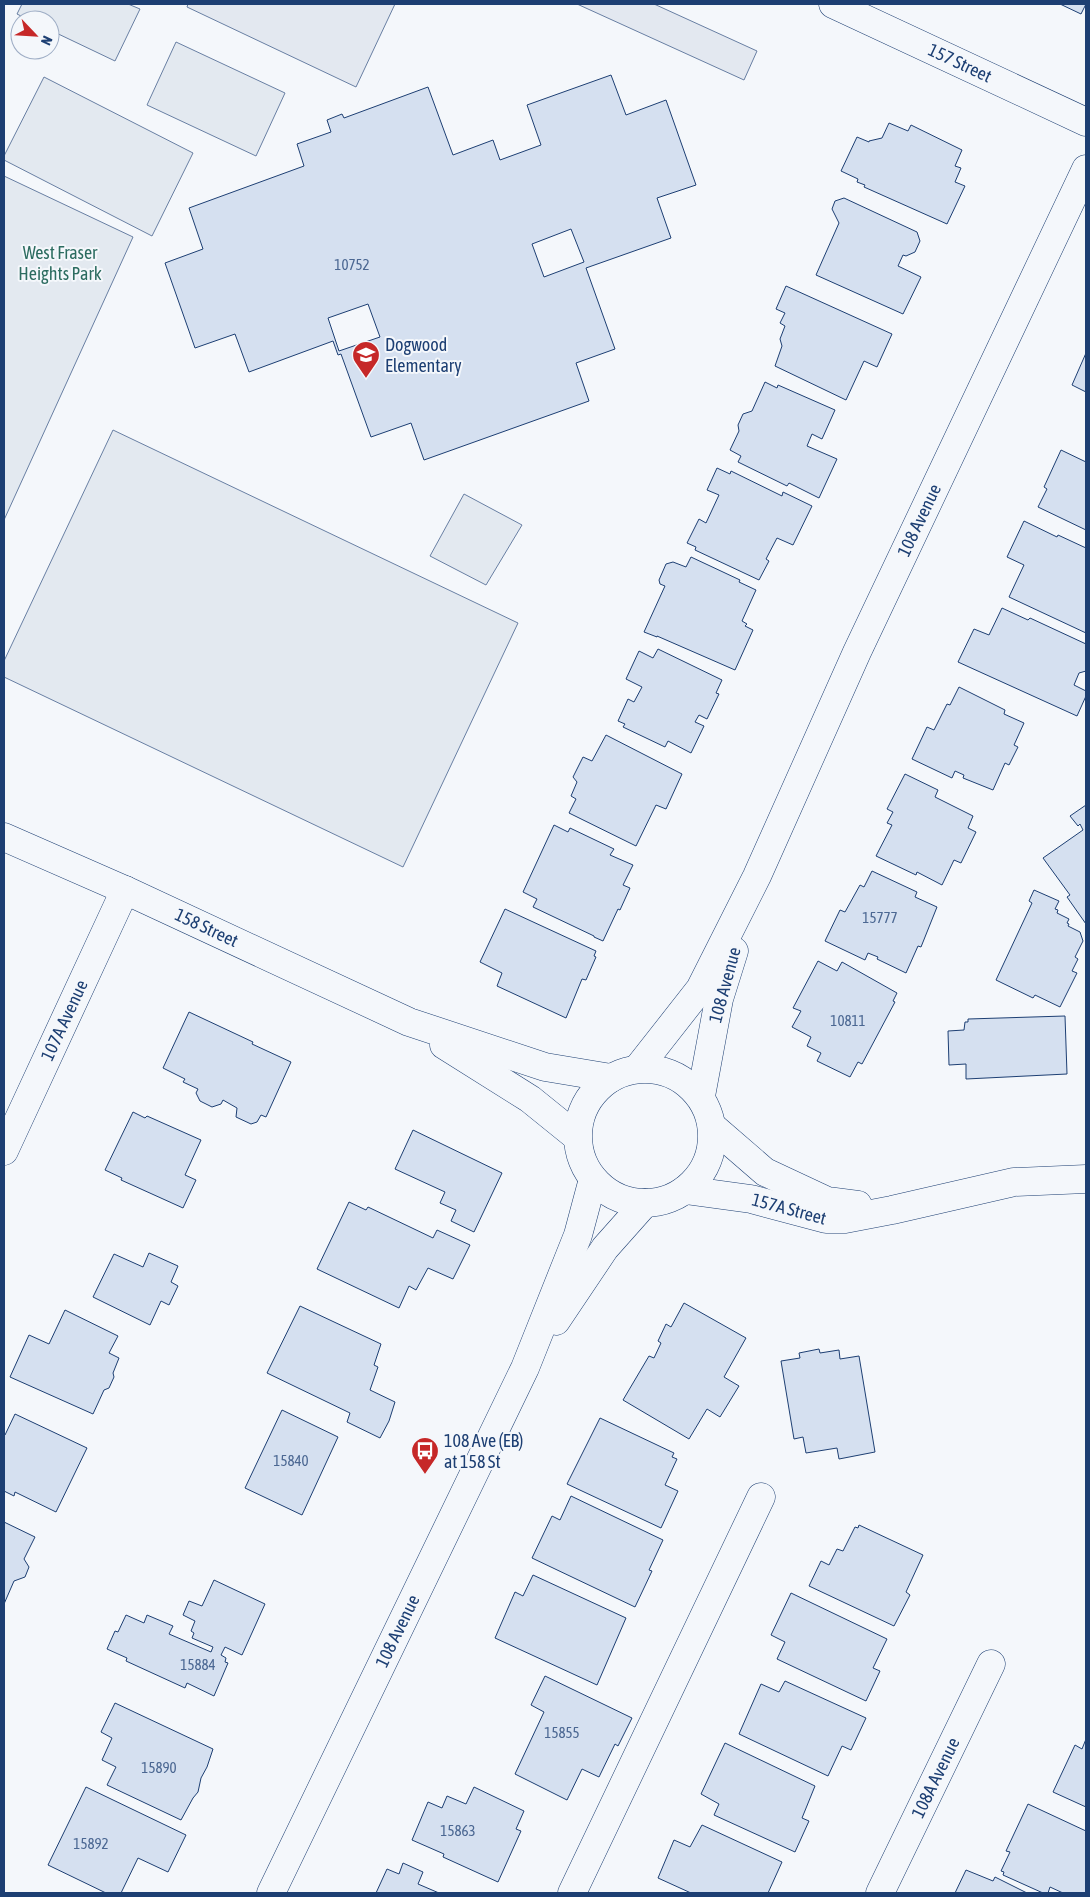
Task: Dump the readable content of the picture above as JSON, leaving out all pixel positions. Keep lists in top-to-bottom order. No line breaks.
{"streets":{"street":["157 Street","108 Avenue","158 Street","107A Avenue","157A Street","108A Avenue"]},"crossings":[["108 Avenue","158 Street"],["108 Avenue","157A Street"],["158 Street","107A Avenue"],["158 Street","157A Street"]],"parks":["West Fraser Heights Park"],"places":{"school or university":["Dogwood Elementary"],"bus stop":["108 Ave (EB) at 158 St"]},"house_numbers":["10752","15777","10811","15840","15884","15855","15890","15863","15892"],"north":"bottom right"}
